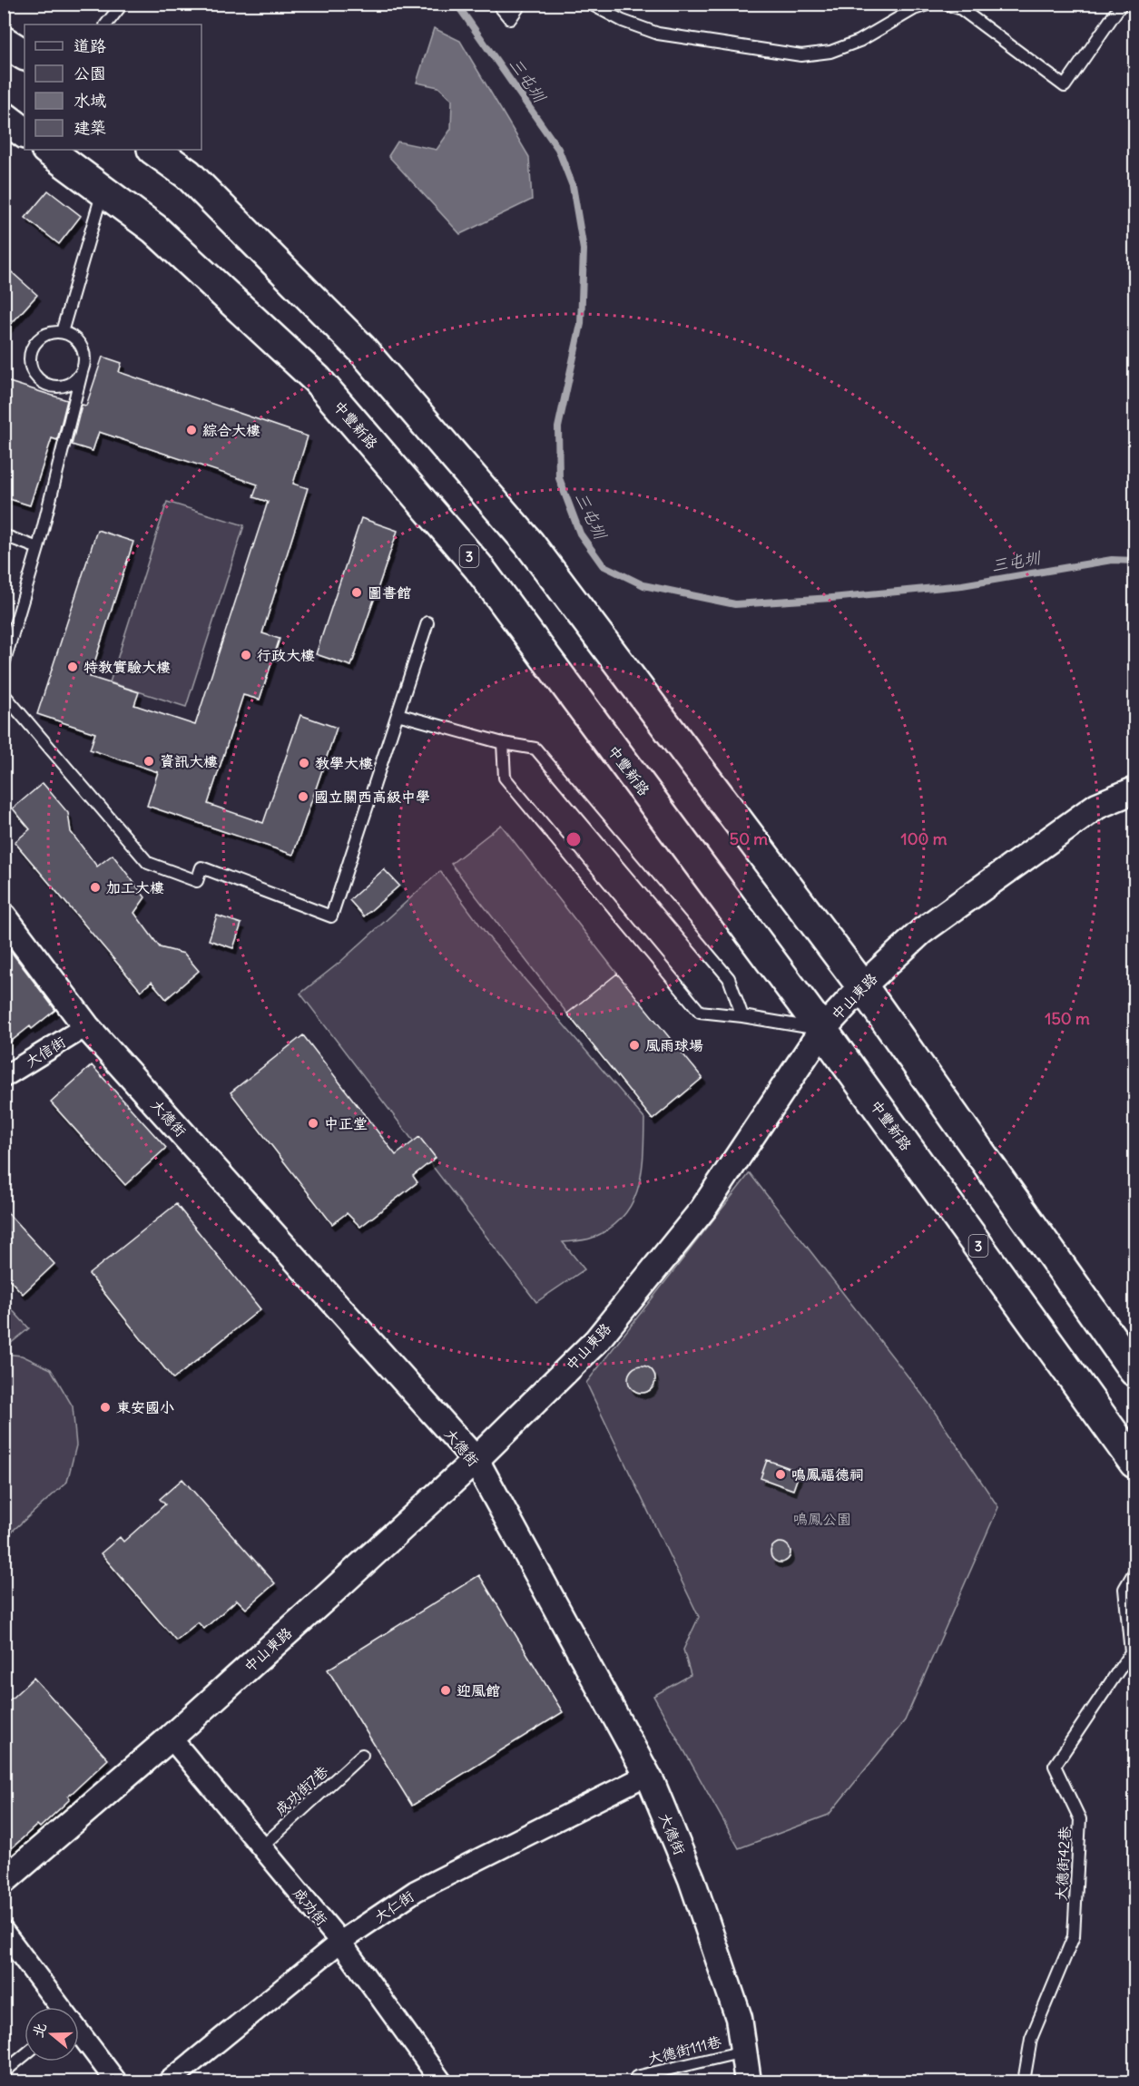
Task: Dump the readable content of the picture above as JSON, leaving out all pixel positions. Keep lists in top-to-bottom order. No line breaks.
{"streets":{"main road":["中豐新路","3"],"street":["中山東路","大信街","大德街","成功街","大仁街"],"lane":["成功街7巷","大德街42巷","大德街111巷"]},"crossings":[["中豐新路","中山東路"],["中山東路","大德街"],["中山東路","成功街"],["大信街","大德街"],["大德街","大仁街"],["大德街","大德街111巷"],["成功街7巷","成功街"],["成功街","大仁街"]],"water":["三屯圳"],"parks":["鳴鳳公園"],"places":["綜合大樓","圖書館","行政大樓","特教實驗大樓","資訊大樓","教學大樓","國立關西高級中學","加工大樓","風雨球場","中正堂","東安國小","鳴鳳福德祠","迎風館"],"legend":["道路","公園","水域","建築"],"north":"left","rings":["50 m","100 m","150 m"]}
